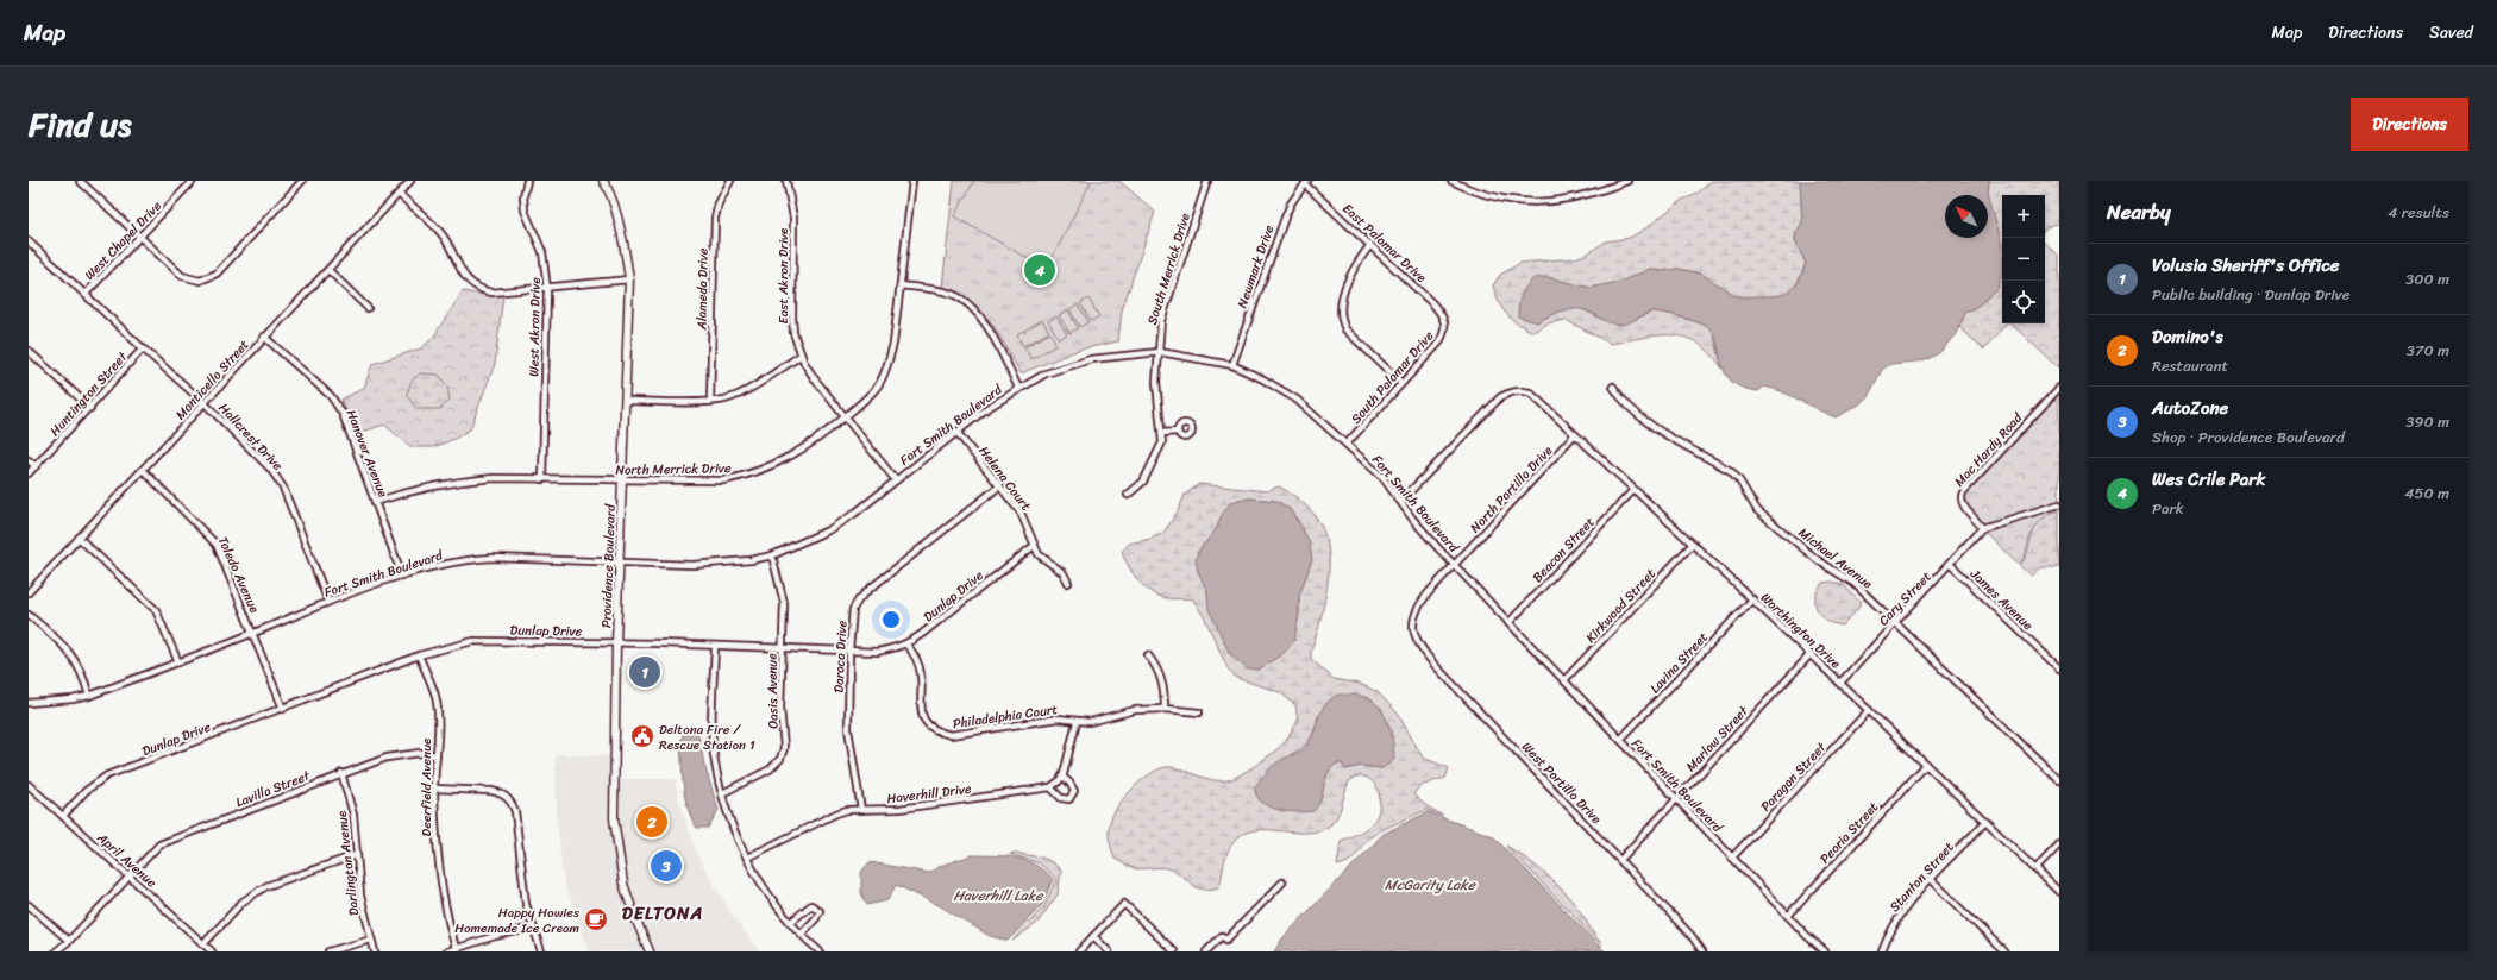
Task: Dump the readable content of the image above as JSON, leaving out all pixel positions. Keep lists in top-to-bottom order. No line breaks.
{"streets":{"main road":["Providence Boulevard"],"street":["West Chapel Drive","East Palomar Drive","Newmark Drive","South Merrick Drive","East Akron Drive","Alameda Drive","West Akron Drive","South Palomar Drive","Monticello Street","Huntington Street","Fort Smith Boulevard","Hallcrest Drive","Mac Hardy Road","Hanover Avenue","North Merrick Drive","Helena Court","North Portillo Drive","Beacon Street","Michael Avenue","Toledo Avenue","Dunlap Drive","Cary Street","James Avenue","Kirkwood Street","Worthington Drive","Daroca Drive","Lavina Street","Oasis Avenue","Philadelphia Court","Marlow Street","Paragon Street","West Portillo Drive","Deerfield Avenue","Lavilla Street","Haverhill Drive","Peoria Street","April Avenue","Darlington Avenue","Stanton Street"]},"crossings":[["West Chapel Drive","Hallcrest Drive"],["East Palomar Drive","Newmark Drive"],["East Palomar Drive","South Palomar Drive"],["Newmark Drive","Fort Smith Boulevard"],["South Merrick Drive","Fort Smith Boulevard"],["East Akron Drive","Fort Smith Boulevard"],["East Akron Drive","North Merrick Drive"],["West Akron Drive","North Merrick Drive"],["South Palomar Drive","Fort Smith Boulevard"],["Monticello Street","Hallcrest Drive"],["Monticello Street","Hanover Avenue"],["Monticello Street","Toledo Avenue"],["Huntington Street","Hallcrest Drive"],["Fort Smith Boulevard","Hallcrest Drive"],["Fort Smith Boulevard","Hanover Avenue"],["Fort Smith Boulevard","Helena Court"],["Fort Smith Boulevard","North Portillo Drive"],["Fort Smith Boulevard","Beacon Street"],["Fort Smith Boulevard","Providence Boulevard"],["Fort Smith Boulevard","Toledo Avenue"],["Fort Smith Boulevard","Kirkwood Street"],["Fort Smith Boulevard","Worthington Drive"],["Fort Smith Boulevard","Lavina Street"],["Fort Smith Boulevard","Oasis Avenue"],["Fort Smith Boulevard","Marlow Street"],["Fort Smith Boulevard","Paragon Street"],["Fort Smith Boulevard","Peoria Street"],["Mac Hardy Road","Cary Street"],["Hanover Avenue","North Merrick Drive"],["North Merrick Drive","Providence Boulevard"],["Helena Court","Dunlap Drive"],["Helena Court","Daroca Drive"],["North Portillo Drive","Worthington Drive"],["North Portillo Drive","West Portillo Drive"],["Beacon Street","Worthington Drive"],["Michael Avenue","Cary Street"],["Providence Boulevard","Dunlap Drive"],["Toledo Avenue","Dunlap Drive"],["Dunlap Drive","Daroca Drive"],["Dunlap Drive","Oasis Avenue"],["Dunlap Drive","Philadelphia Court"],["Dunlap Drive","Deerfield Avenue"],["Dunlap Drive","April Avenue"],["Cary Street","James Avenue"],["Cary Street","Worthington Drive"],["Kirkwood Street","Worthington Drive"],["Worthington Drive","Lavina Street"],["Worthington Drive","Marlow Street"],["Worthington Drive","Paragon Street"],["Worthington Drive","Peoria Street"],["Worthington Drive","Stanton Street"],["Daroca Drive","Haverhill Drive"],["Marlow Street","West Portillo Drive"],["Deerfield Avenue","Lavilla Street"],["Lavilla Street","April Avenue"],["Lavilla Street","Darlington Avenue"]],"districts":["DELTONA"],"water":["McGarity Lake","Haverhill Lake"],"places":{"public building":["Deltona Fire / Rescue Station 1"],"cafe":["Happy Howies Homemade Ice Cream"]},"north":"top left","page":{"header":"Map","nav":["Map","Directions","Saved"],"title":"Find us","buttons":"Directions","heading":["Nearby","4 results"],"map_buttons":["+","−"],"list":[{"mark":"1","name":"Volusia Sheriff's Office","note":"Public building · Dunlap Drive","value":"300 m"},{"mark":"2","name":"Domino's","note":"Restaurant","value":"370 m"},{"mark":"3","name":"AutoZone","note":"Shop · Providence Boulevard","value":"390 m"},{"mark":"4","name":"Wes Crile Park","note":"Park","value":"450 m"}],"pins":["4","1","2","3"]}}
